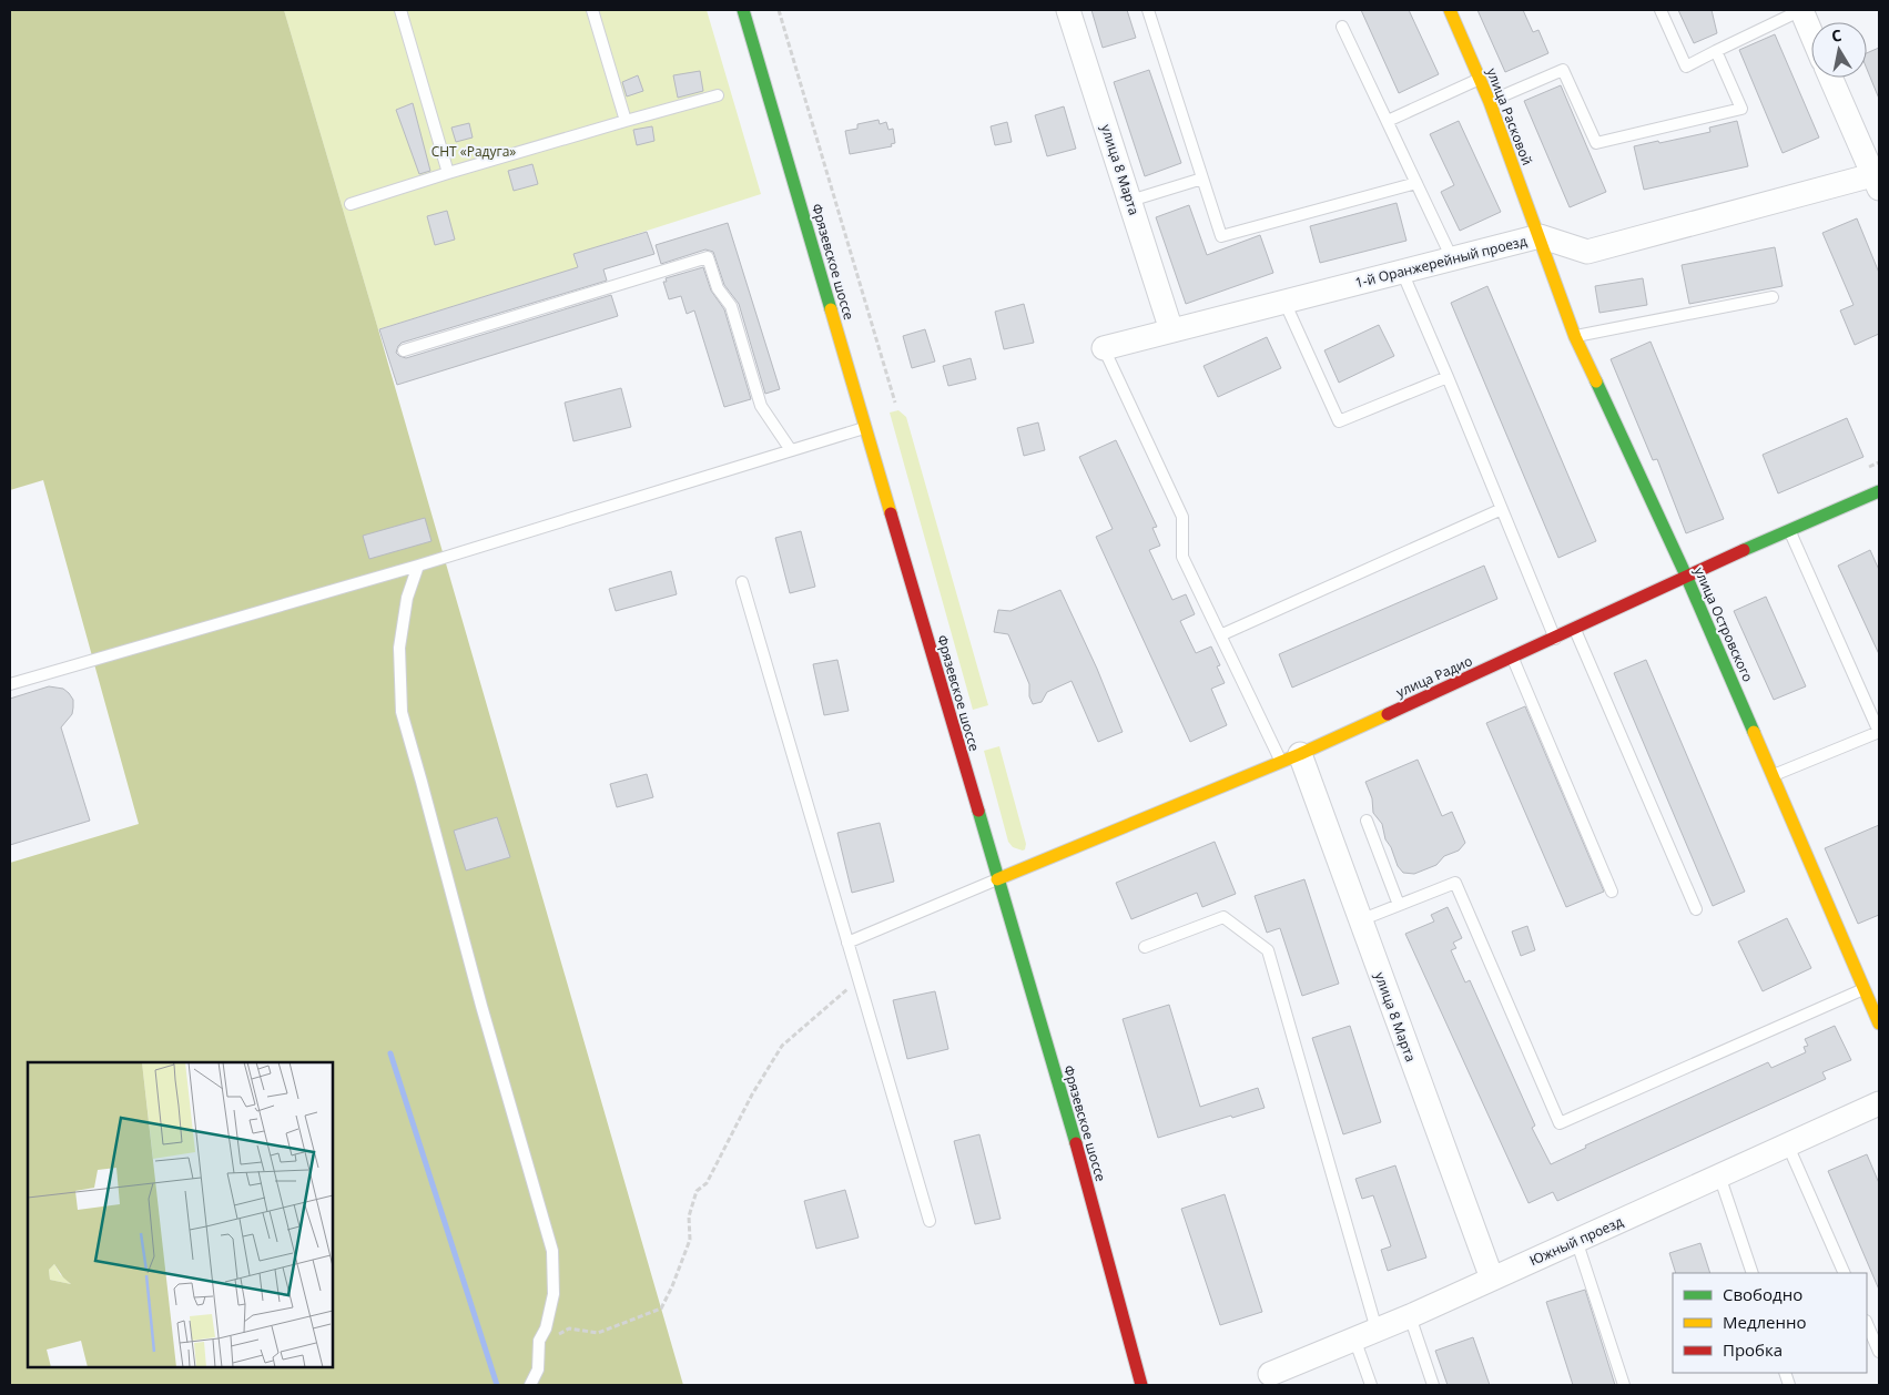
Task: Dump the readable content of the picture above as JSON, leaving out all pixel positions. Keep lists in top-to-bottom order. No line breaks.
{"streets":{"main road":["улица Расковой","Фрязевское шоссе","улица Островского","улица Радио"],"street":["улица 8 Марта","1-й Оранжерейный проезд","Южный проезд"]},"crossings":[["улица Расковой","1-й Оранжерейный проезд"],["улица Расковой","улица Островского"],["улица 8 Марта","1-й Оранжерейный проезд"],["улица 8 Марта","улица Радио"],["улица 8 Марта","Южный проезд"],["Фрязевское шоссе","улица Радио"],["1-й Оранжерейный проезд","улица Островского"],["улица Островского","улица Радио"]],"parks":["СНТ «Радуга»"],"legend":["Свободно","Медленно","Пробка"],"north":"top"}
